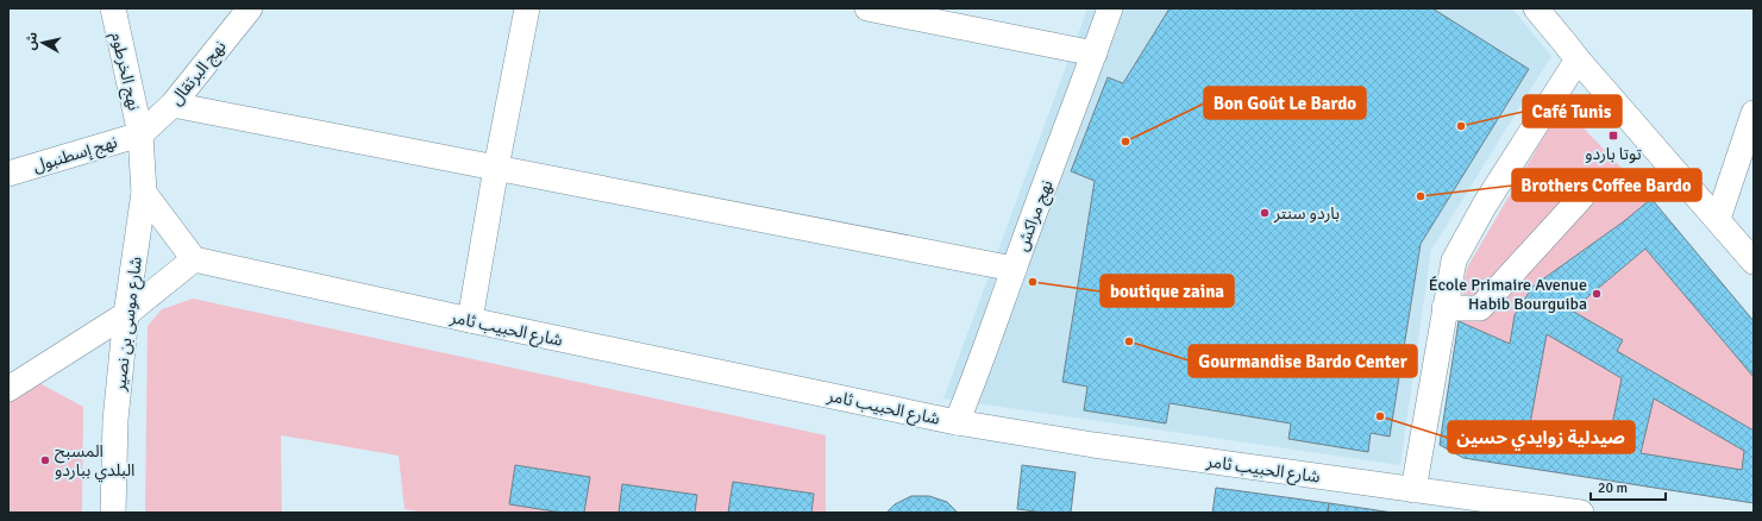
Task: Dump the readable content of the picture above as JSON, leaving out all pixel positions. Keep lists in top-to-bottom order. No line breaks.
{"streets":{"street":["نهج الخرطوم","نهج البرتقال","نهج إسطنبول","نهج مراكش","شارع موسى بن نصير","شارع الحبيب ثامر"]},"crossings":[["نهج الخرطوم","نهج البرتقال"],["نهج الخرطوم","نهج إسطنبول"],["نهج الخرطوم","شارع موسى بن نصير"],["نهج البرتقال","نهج إسطنبول"],["نهج البرتقال","شارع موسى بن نصير"],["نهج إسطنبول","شارع موسى بن نصير"],["نهج مراكش","شارع الحبيب ثامر"]],"places":{"other":["Café Tunis","Bon Goût Le Bardo","Brothers Coffee Bardo","باردو سنتر","boutique zaina","École Primaire Avenue Habib Bourguiba","Gourmandise Bardo Center","صيدلية زوايدي حسين","المسبح البلدي بباردو"],"transit":["توتا باردو"]},"scale_bar":"20 m","north":"left"}
